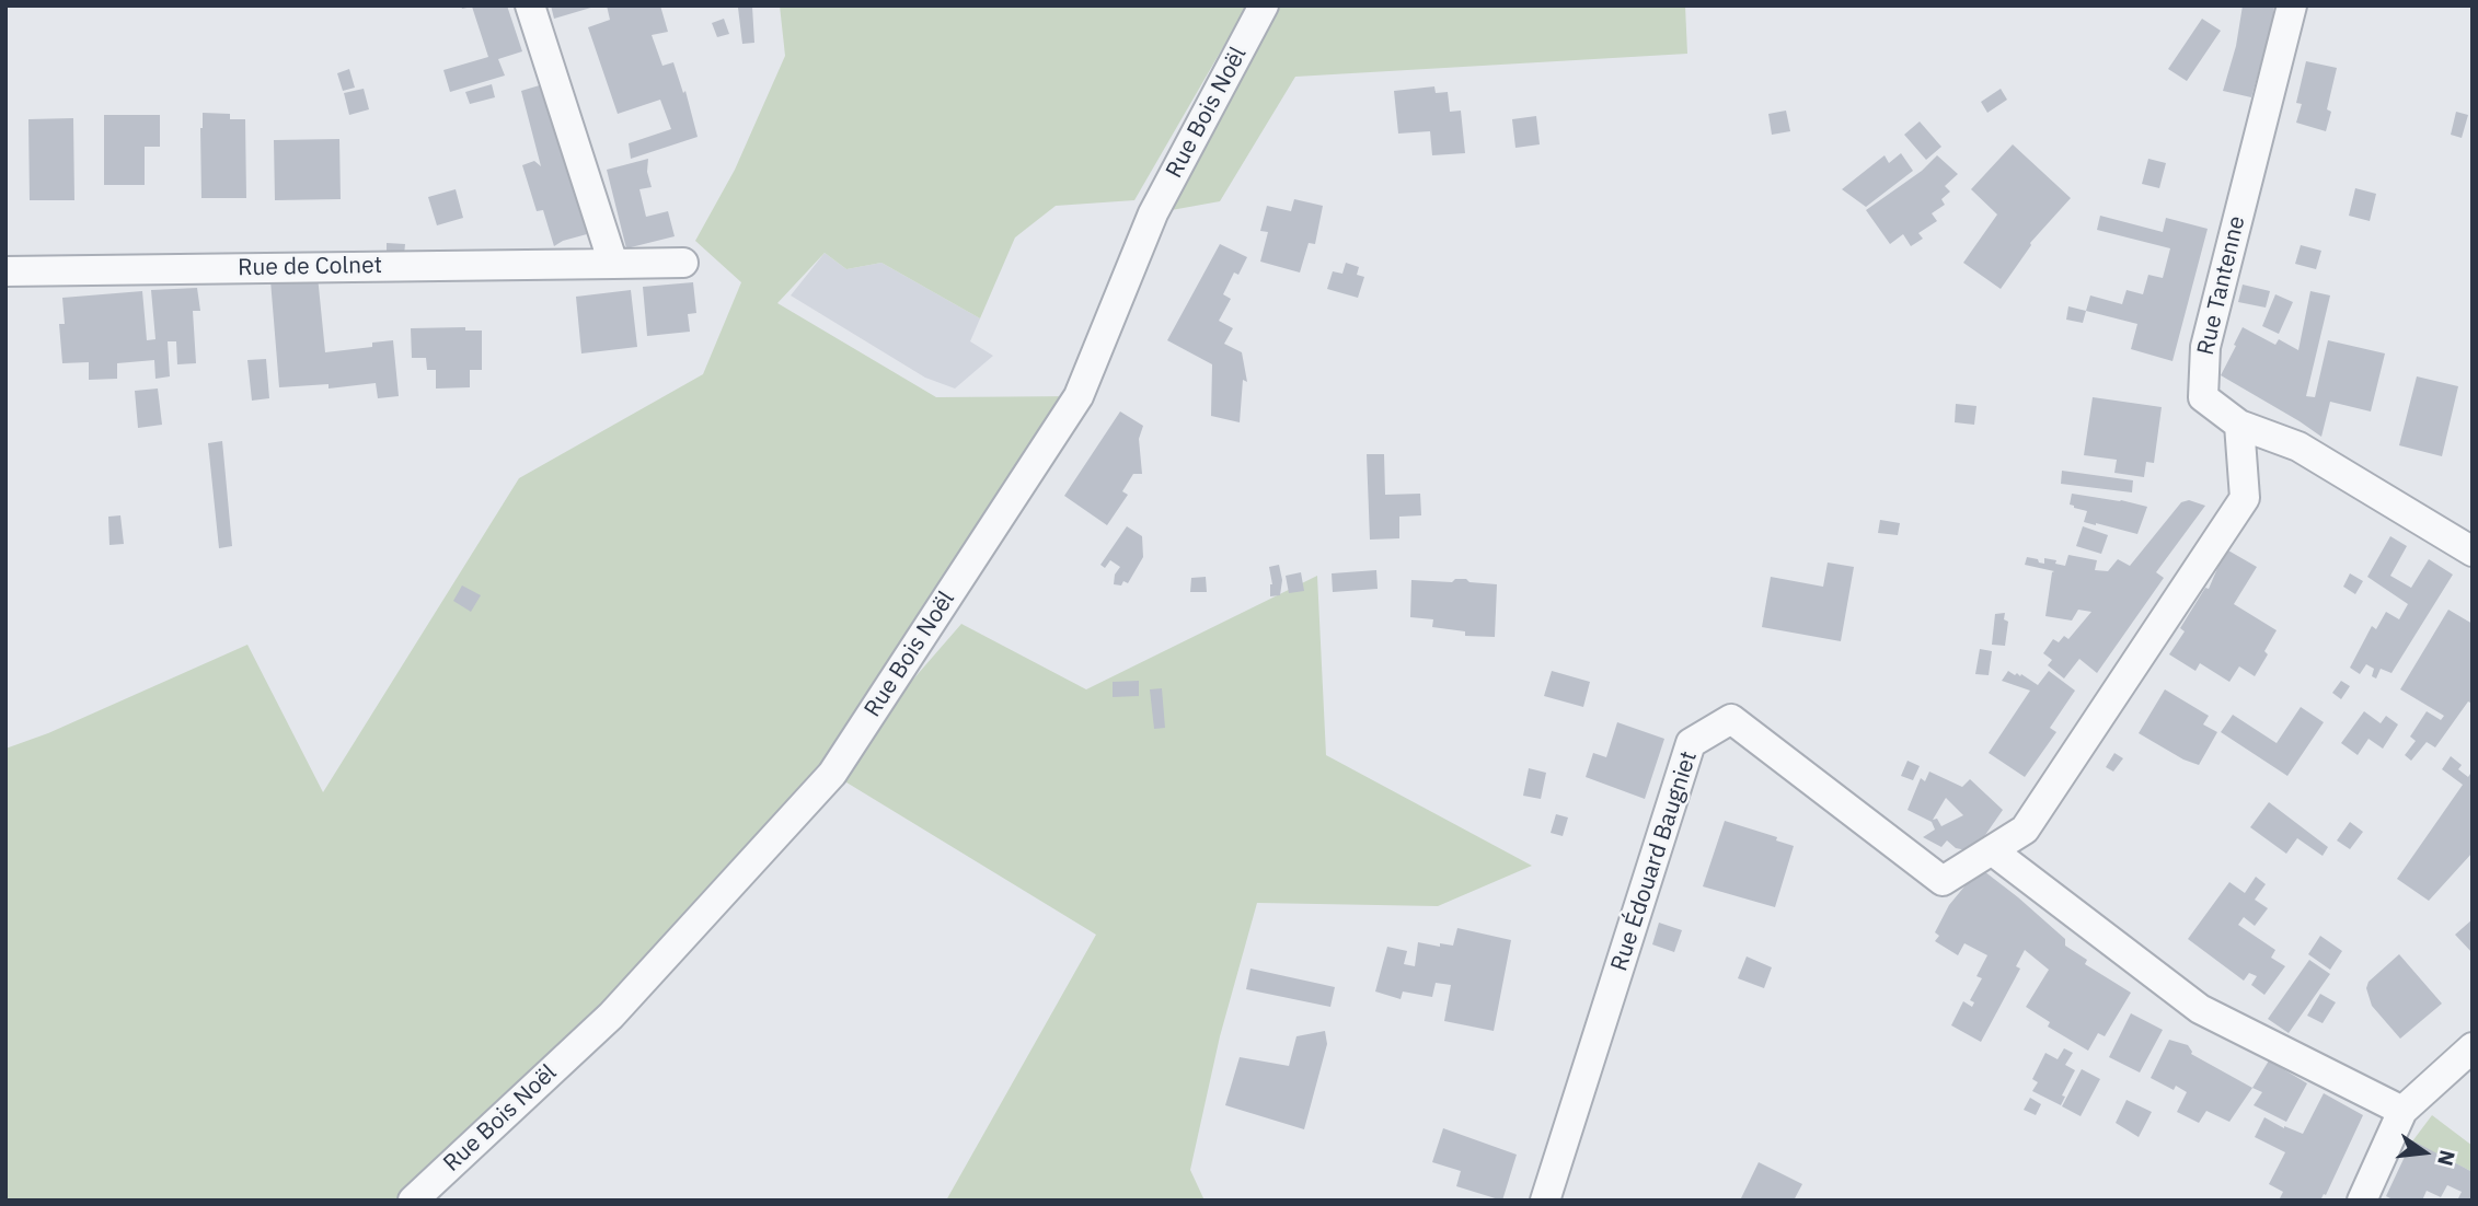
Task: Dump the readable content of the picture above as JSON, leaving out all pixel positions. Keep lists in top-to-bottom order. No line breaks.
{"streets":{"street":["Rue Bois Noël","Rue de Colnet","Rue Tantenne","Rue Édouard Baugniet"]},"crossings":[["Rue Tantenne","Rue Édouard Baugniet"]],"north":"right"}
